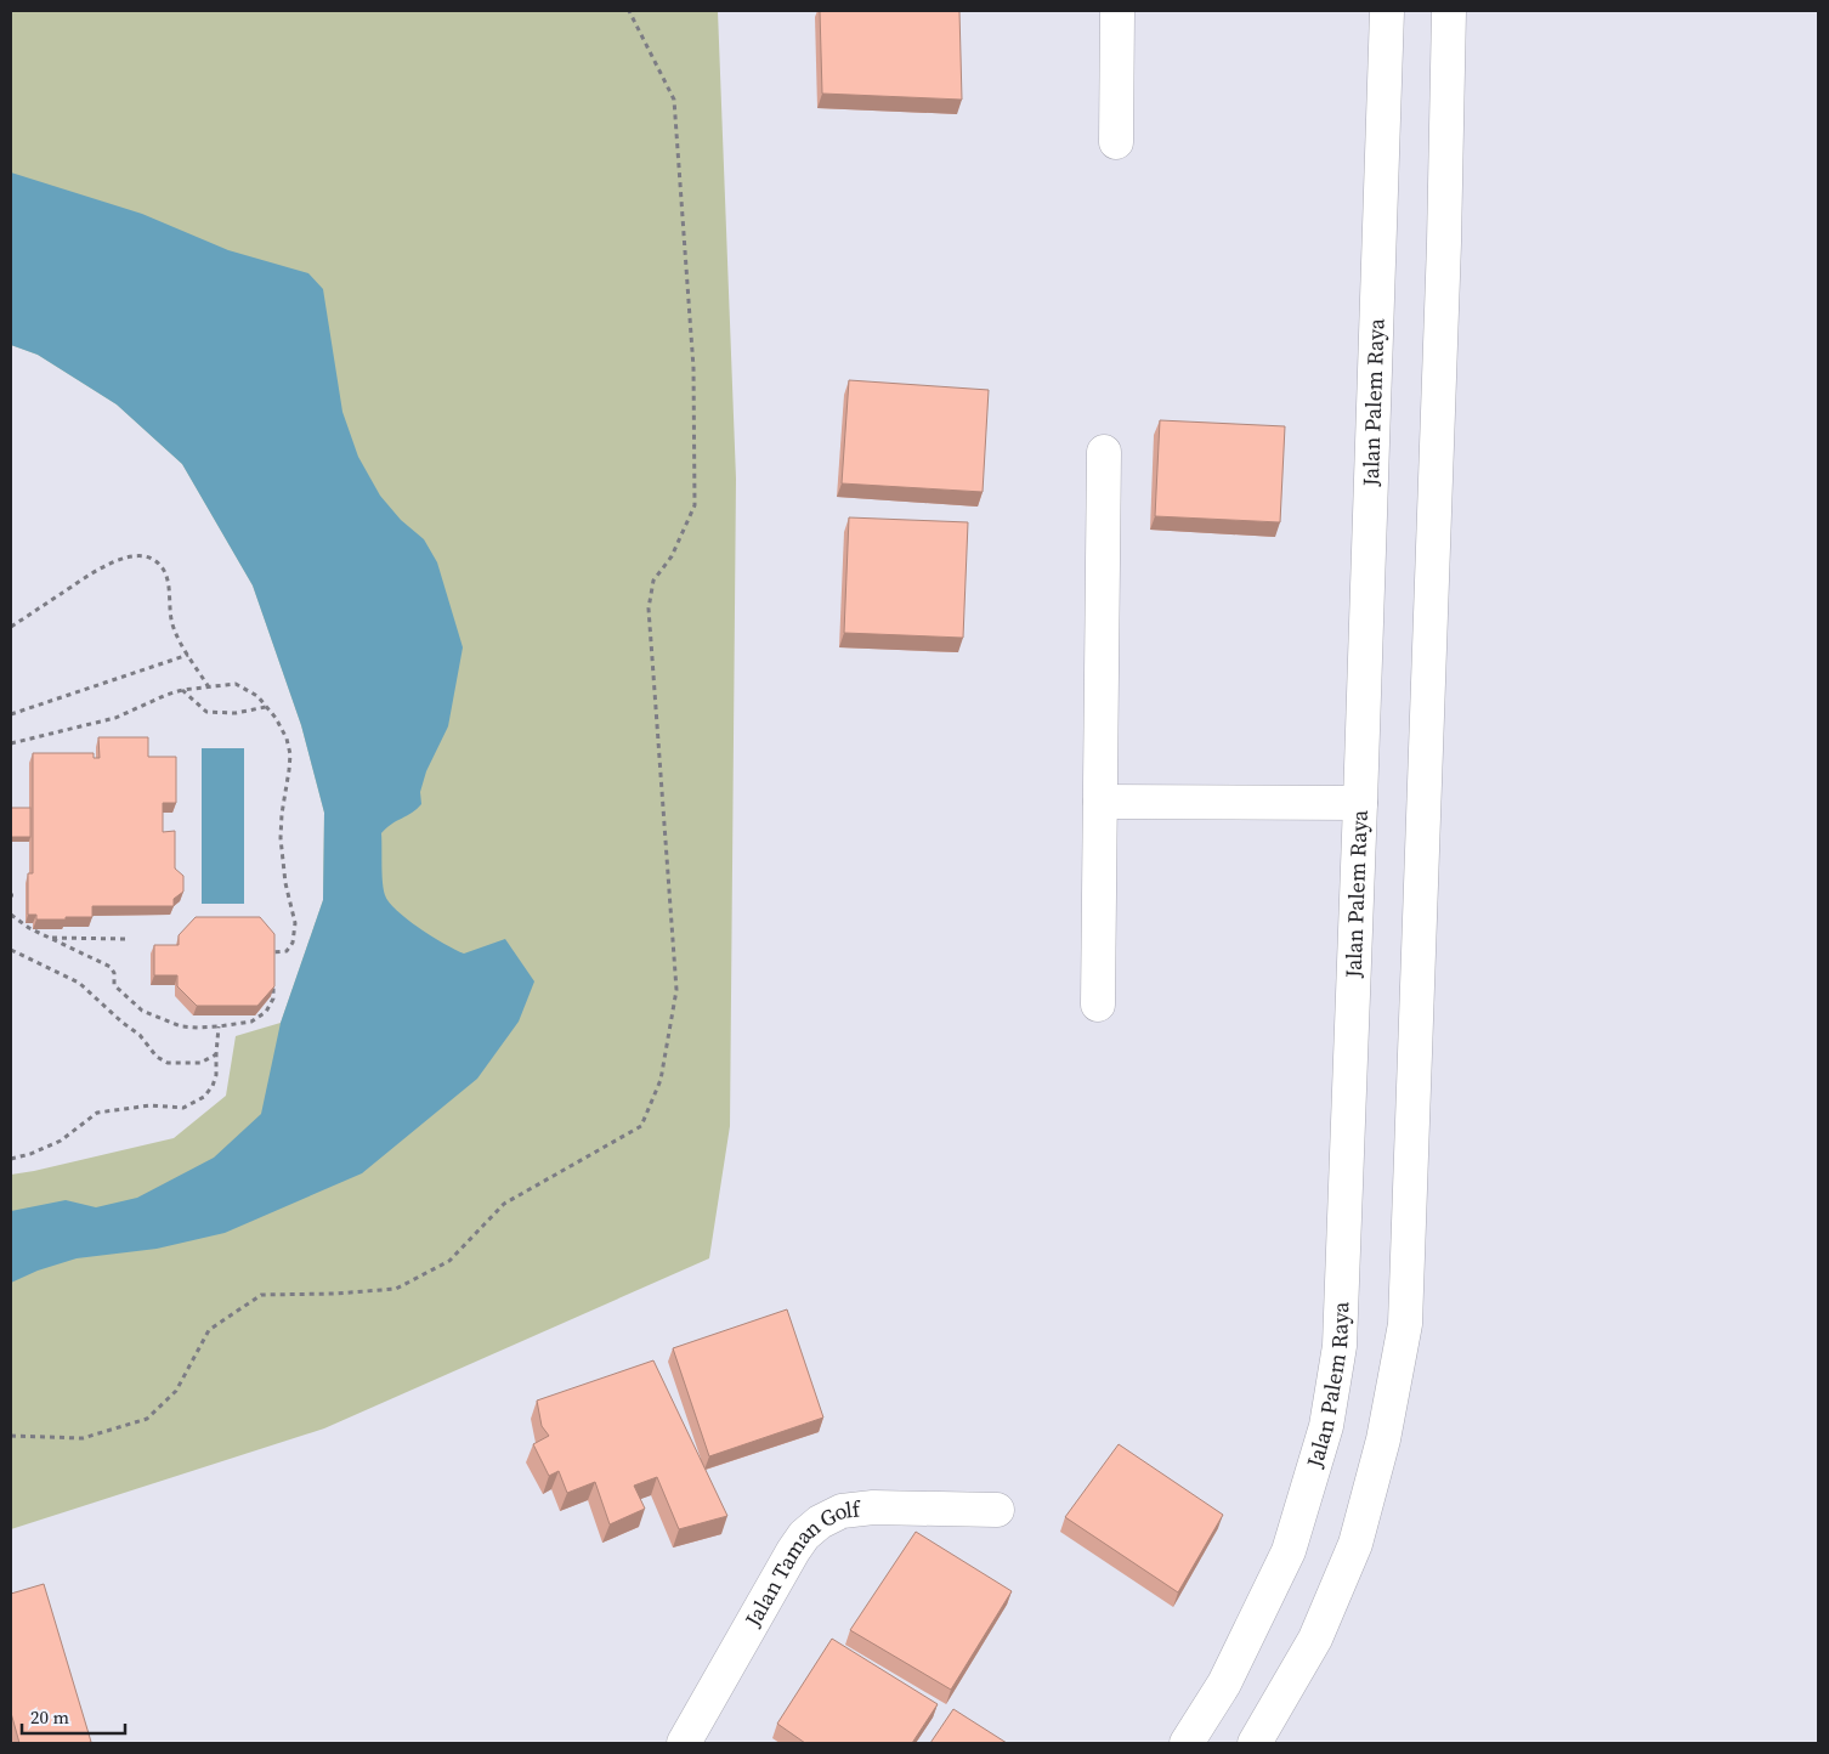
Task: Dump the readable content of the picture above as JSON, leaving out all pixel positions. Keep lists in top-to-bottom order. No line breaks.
{"streets":{"street":["Jalan Palem Raya","Jalan Taman Golf"]},"scale_bar":"20 m"}
